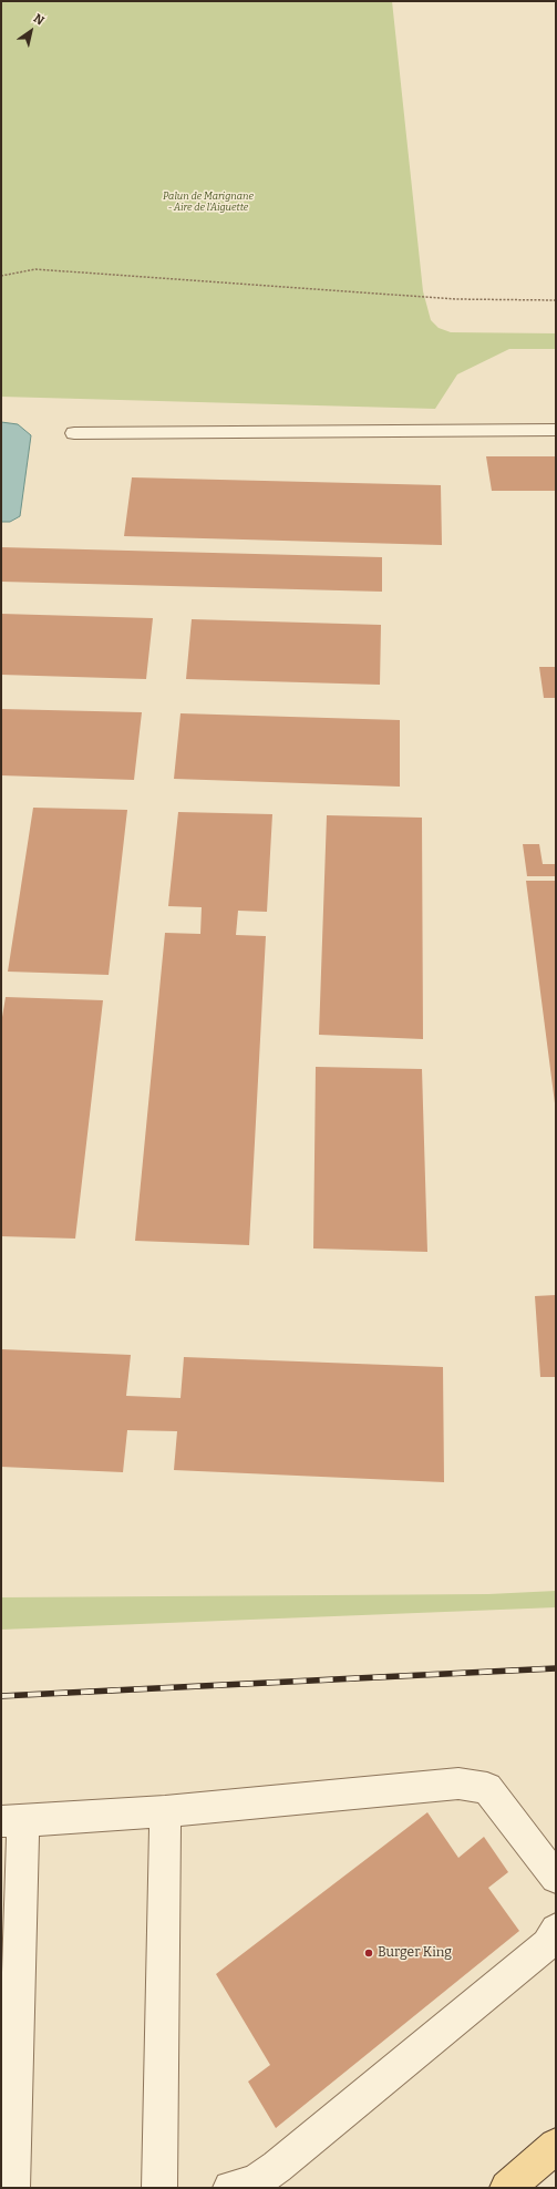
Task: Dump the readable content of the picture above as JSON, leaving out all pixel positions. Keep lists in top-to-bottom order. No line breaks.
{"parks":["Palun de Marignane - Aire de l'Aiguette"],"places":["Burger King"],"north":"top right"}
